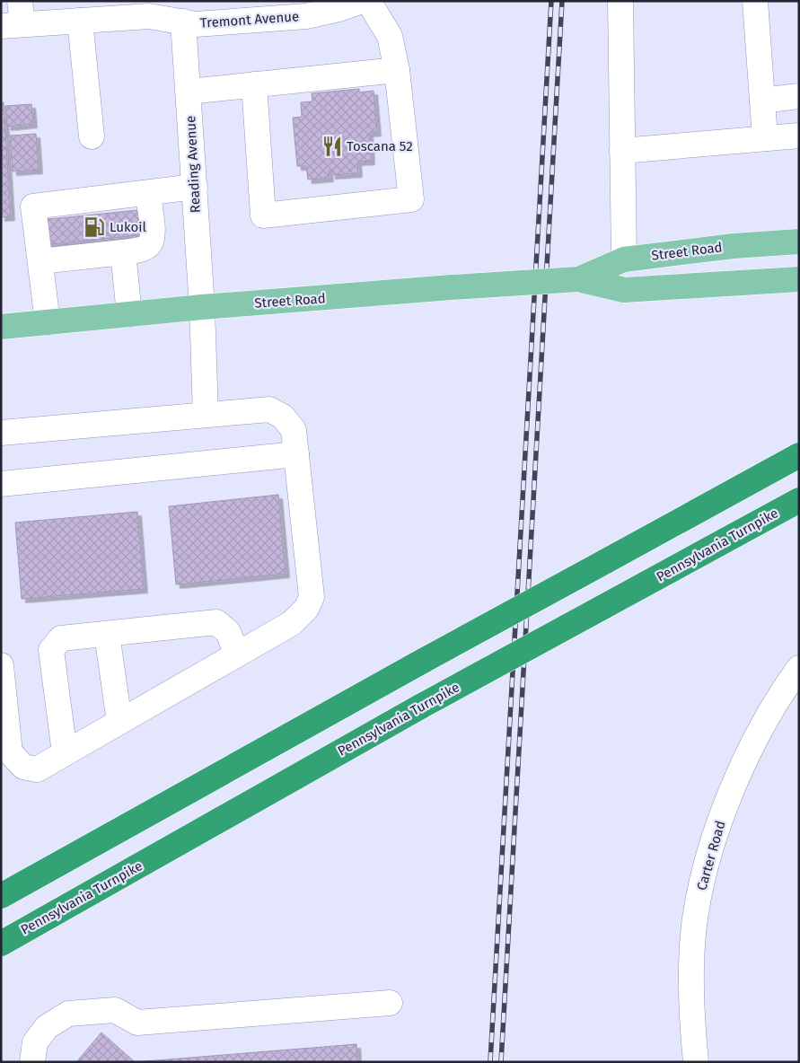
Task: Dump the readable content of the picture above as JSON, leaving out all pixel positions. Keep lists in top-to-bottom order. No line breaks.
{"streets":{"highway":["Pennsylvania Turnpike"],"main road":["Street Road"],"street":["Tremont Avenue","Reading Avenue","Carter Road"]},"crossings":[["Tremont Avenue","Reading Avenue"],["Reading Avenue","Street Road"]],"places":{"restaurant":["Toscana 52"],"fuel station":["Lukoil"]}}
